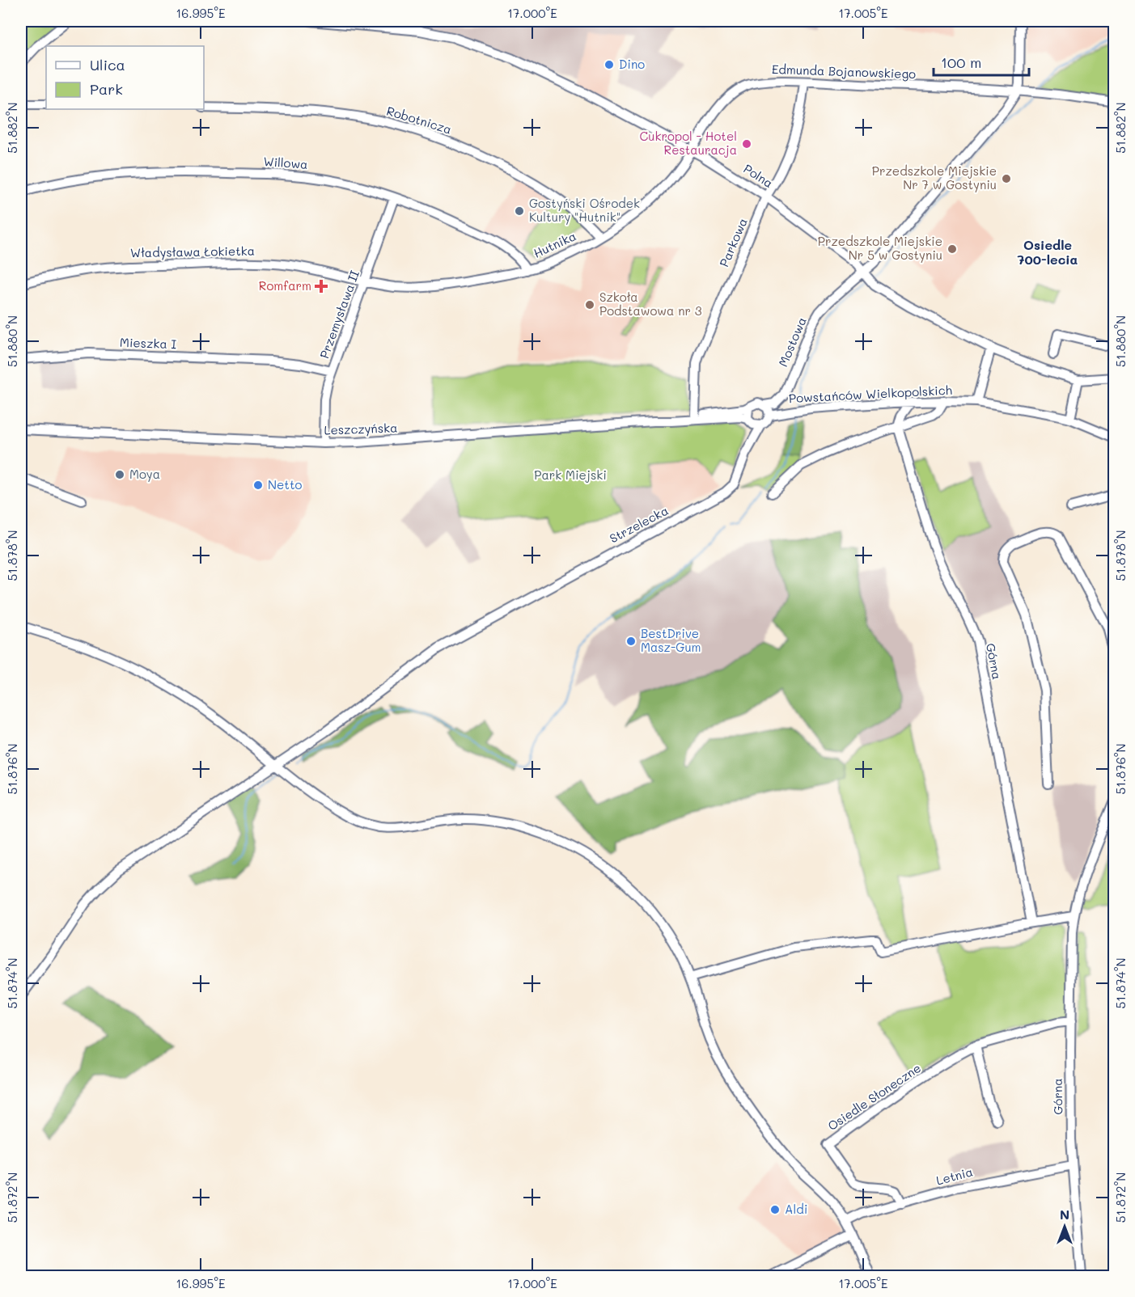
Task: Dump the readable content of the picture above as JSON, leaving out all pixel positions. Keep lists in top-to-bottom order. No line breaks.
{"streets":{"street":["Edmunda Bojanowskiego","Robotnicza","Willowa","Polna","Parkowa","Hutnika","Władysława Łokietka","Przemysława II","Mostowa","Mieszka I","Powstańców Wielkopolskich","Leszczyńska","Strzelecka","Górna","Osiedle Słoneczne","Letnia"]},"crossings":[["Edmunda Bojanowskiego","Polna"],["Edmunda Bojanowskiego","Parkowa"],["Edmunda Bojanowskiego","Hutnika"],["Edmunda Bojanowskiego","Mostowa"],["Robotnicza","Hutnika"],["Willowa","Hutnika"],["Willowa","Przemysława II"],["Polna","Parkowa"],["Polna","Hutnika"],["Polna","Mostowa"],["Parkowa","Leszczyńska"],["Hutnika","Władysława Łokietka"],["Hutnika","Przemysława II"],["Władysława Łokietka","Przemysława II"],["Przemysława II","Mieszka I"],["Przemysława II","Leszczyńska"],["Powstańców Wielkopolskich","Leszczyńska"],["Powstańców Wielkopolskich","Strzelecka"],["Leszczyńska","Strzelecka"],["Górna","Osiedle Słoneczne"],["Górna","Letnia"],["Osiedle Słoneczne","Letnia"]],"districts":["Osiedle 700-lecia"],"parks":["Park Miejski"],"places":{"other":["Dino","Cukropol - Hotel Restauracja","Przedszkole Miejskie Nr 7 w Gostyniu","Gostyński Ośrodek Kultury \"Hutnik\"","Przedszkole Miejskie Nr 5 w Gostyniu","Szkoła Podstawowa nr 3","Moya","Netto","BestDrive Masz-Gum","Aldi"],"health":["Romfarm"]},"legend":["Ulica","Park"],"scale_bar":"100 m","north":"top","coordinates":["16.995°E","17.000°E","17.005°E","51.882°N","51.880°N","51.878°N","51.876°N","51.874°N","51.872°N"]}
